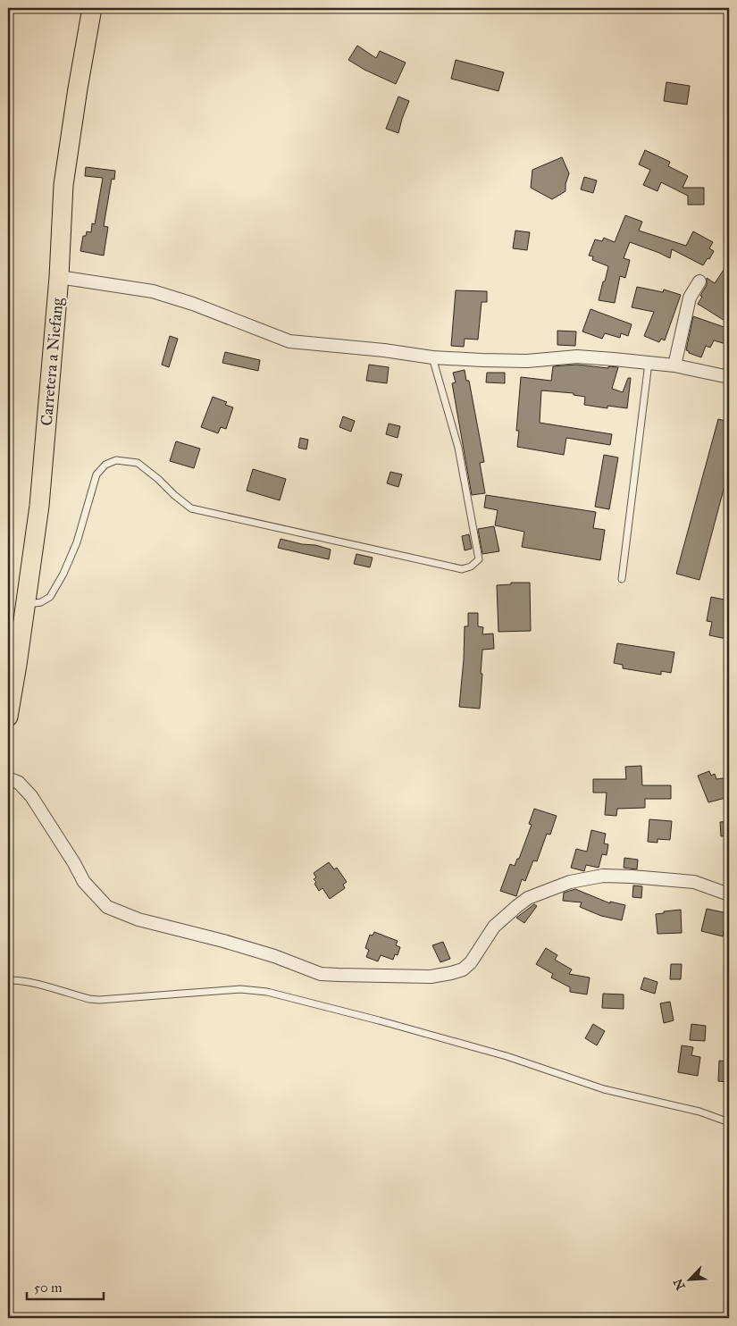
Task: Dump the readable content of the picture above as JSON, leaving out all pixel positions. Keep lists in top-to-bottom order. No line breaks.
{"streets":{"main road":["Carretera a Niefang"]},"scale_bar":"50 m","north":"bottom left"}
